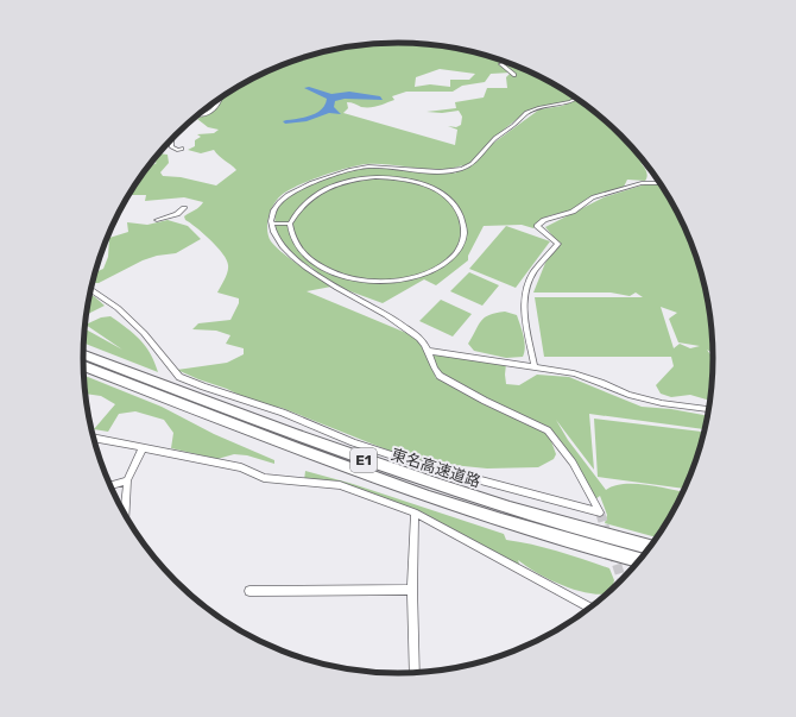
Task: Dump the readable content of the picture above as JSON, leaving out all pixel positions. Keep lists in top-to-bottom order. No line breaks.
{"streets":{"highway":["E1","東名高速道路"]}}
